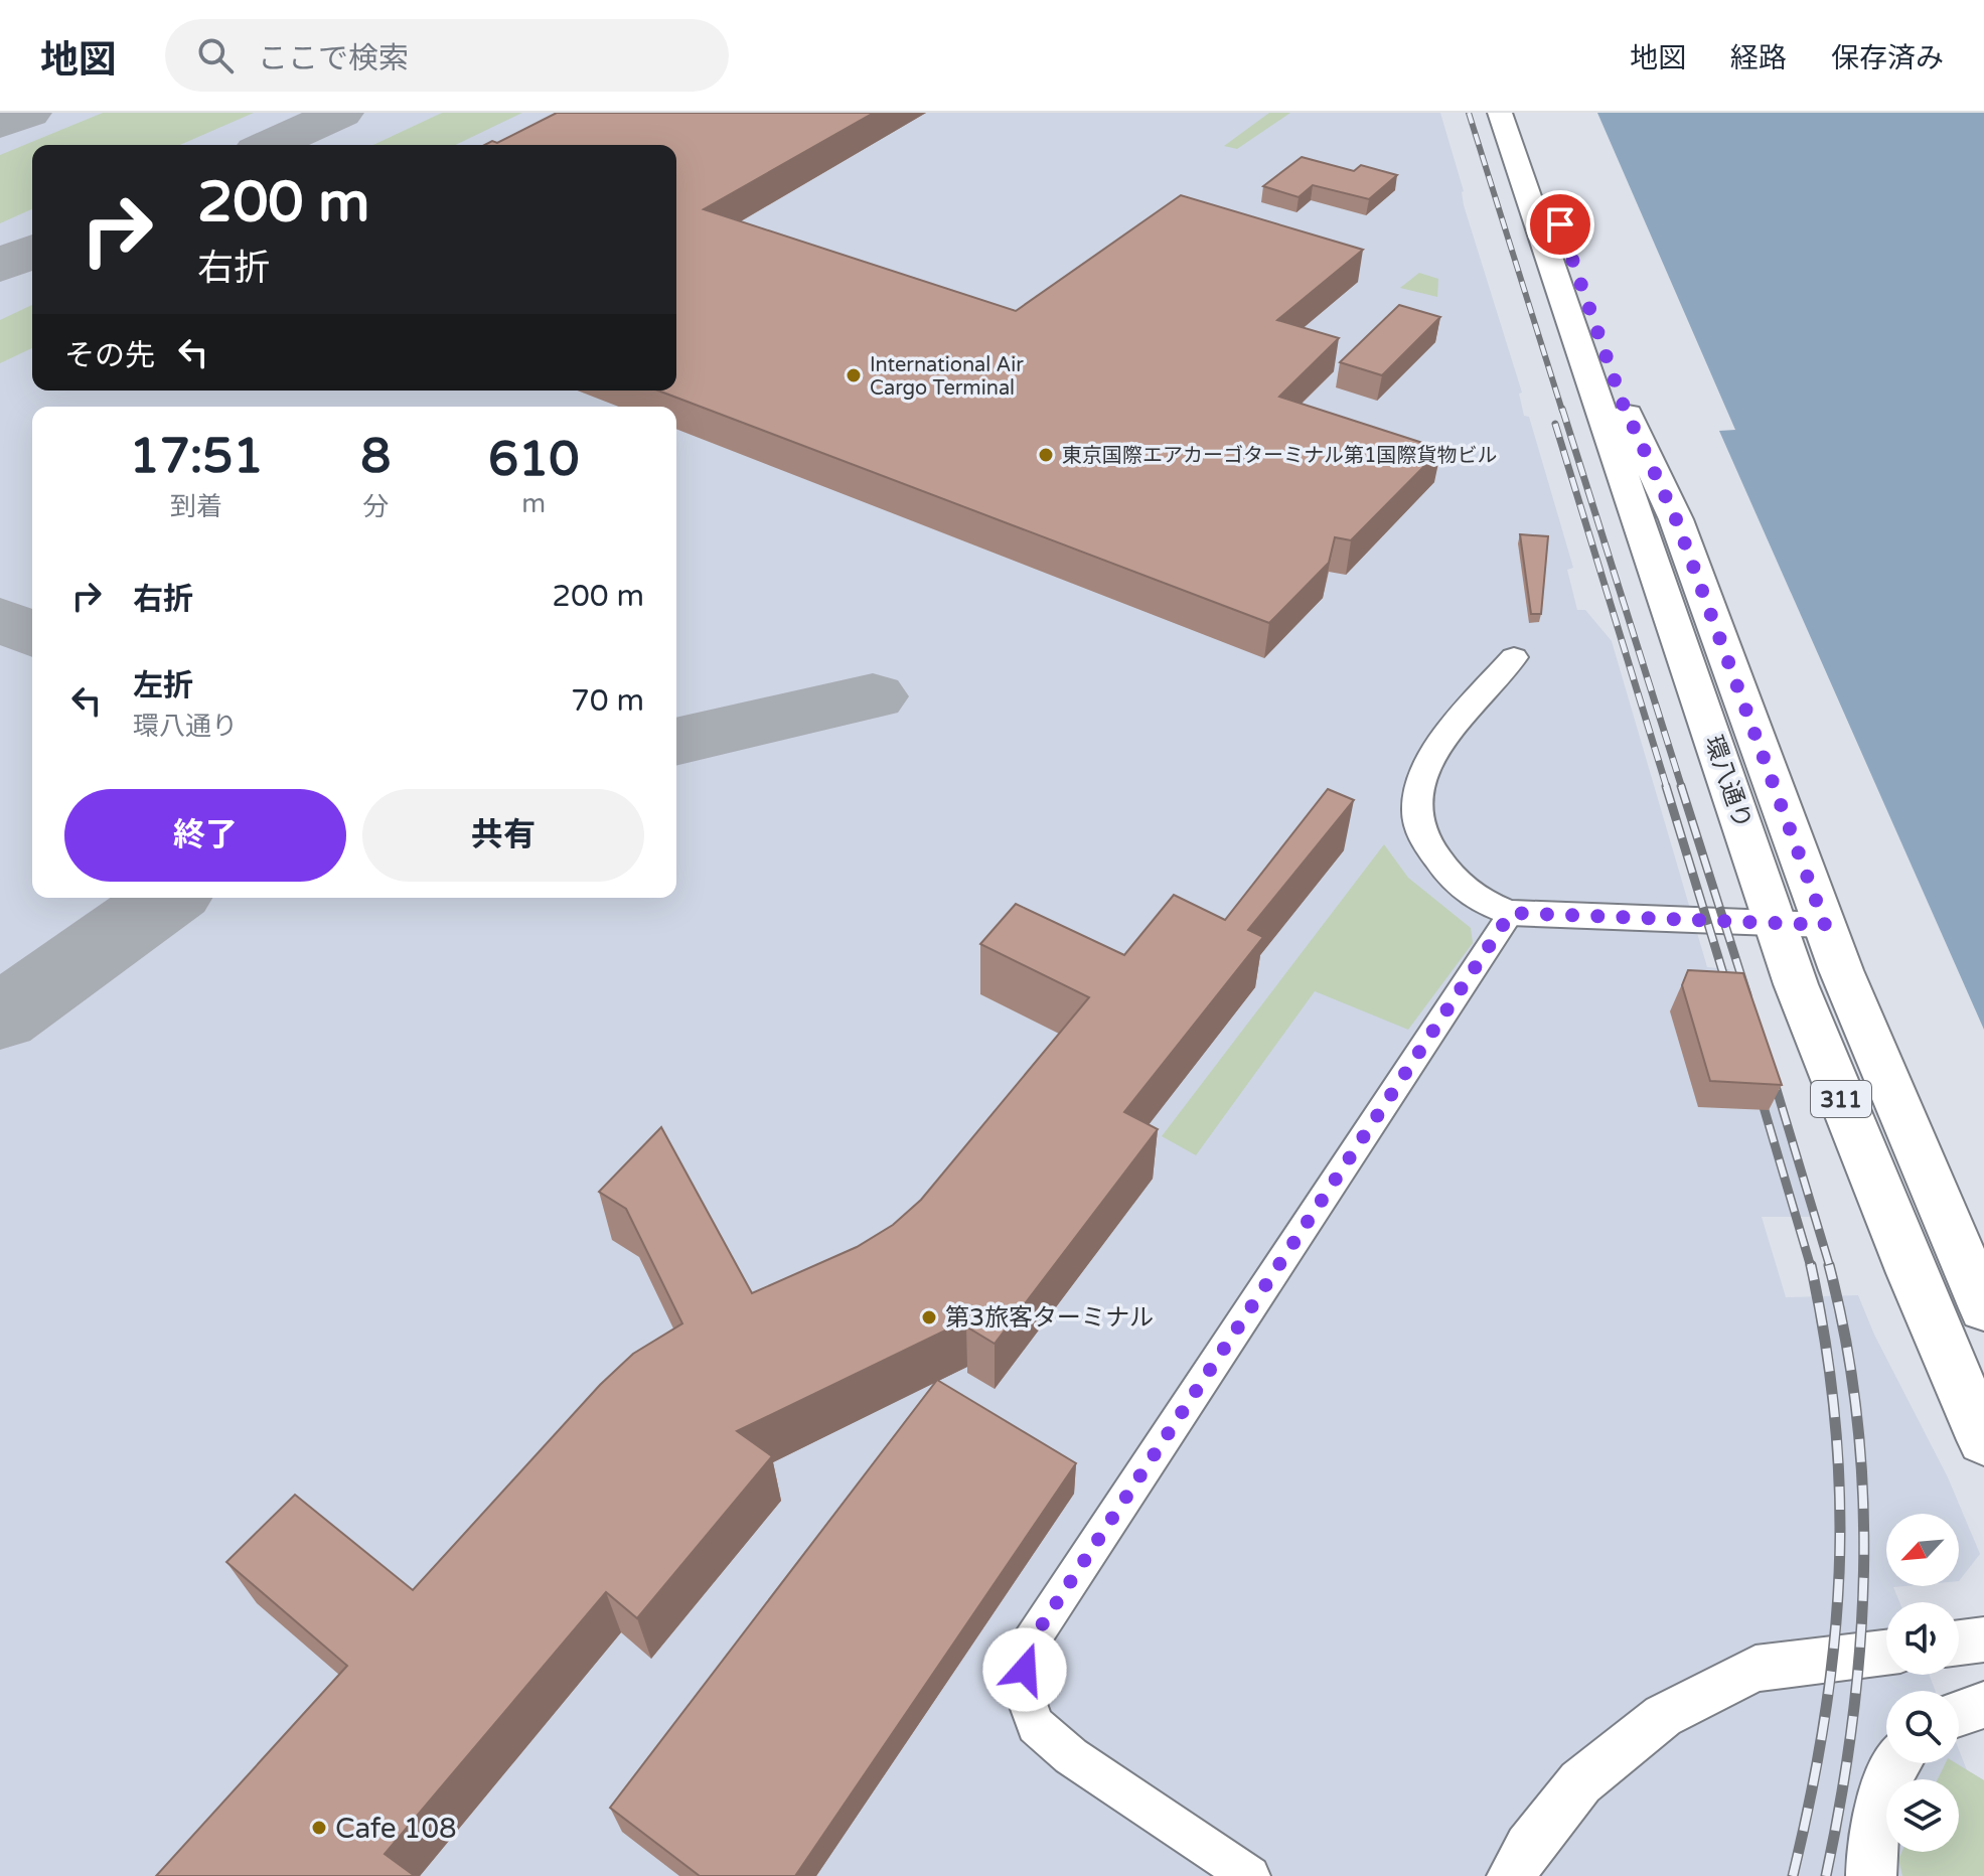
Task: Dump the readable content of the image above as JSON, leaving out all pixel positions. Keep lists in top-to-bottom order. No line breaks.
{"streets":{"main road":["環八通り","311"]},"places":["International Air Cargo Terminal","東京国際エアカーゴターミナル第1国際貨物ビル","第3旅客ターミナル","Cafe 108"],"north":"bottom left","page":{"header":"地図","search":"ここで検索","nav":["地図","経路","保存済み"],"turn":["200 m","右折"],"then":"その先","eta":["17:51","到着","8","分","610","m"],"list":[{"name":"右折","value":"200 m"},{"name":"左折","note":"環八通り","value":"70 m"}],"buttons":["終了","共有"]}}
